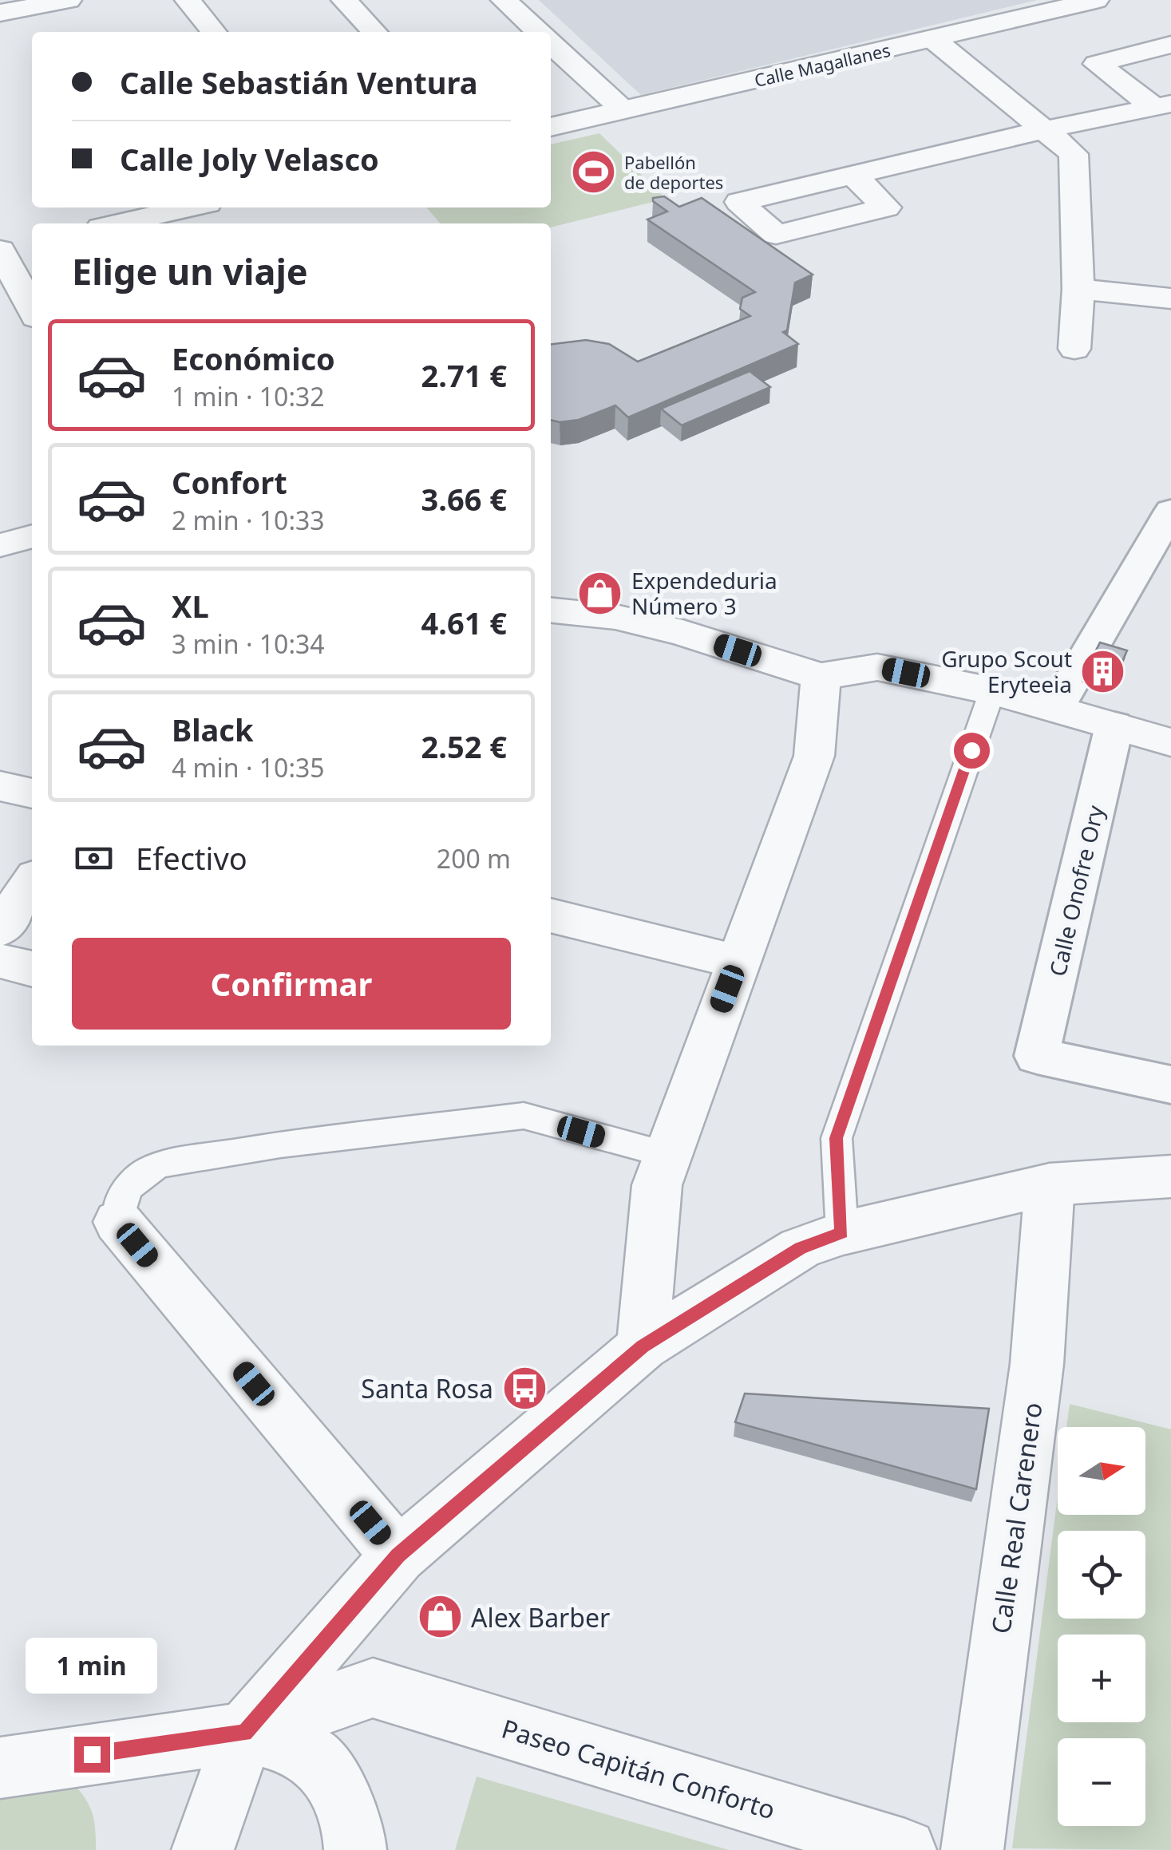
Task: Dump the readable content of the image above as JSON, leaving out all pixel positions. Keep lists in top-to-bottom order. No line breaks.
{"streets":{"street":["Calle Magallanes","Calle Onofre Ory","Calle Real Carenero","Paseo Capitán Conforto"]},"places":{"sports":["Pabellón de deportes"],"shop":["Expendeduria Número 3","Alex Barber"],"building":["Grupo Scout Eryteeia"],"bus stop":["Santa Rosa"]},"north":"right","page":{"banner":["Calle Sebastián Ventura","Calle Joly Velasco"],"heading":"Elige un viaje","list":[{"name":"Económico","note":"1 min · 10:32","value":"2.71 €"},{"name":"Confort","note":"2 min · 10:33","value":"3.66 €"},{"name":"XL","note":"3 min · 10:34","value":"4.61 €"},{"name":"Black","note":"4 min · 10:35","value":"2.52 €"}],"pay":["Efectivo","200 m"],"buttons":"Confirmar","map_buttons":["+","−"],"bubble":"1 min"}}
